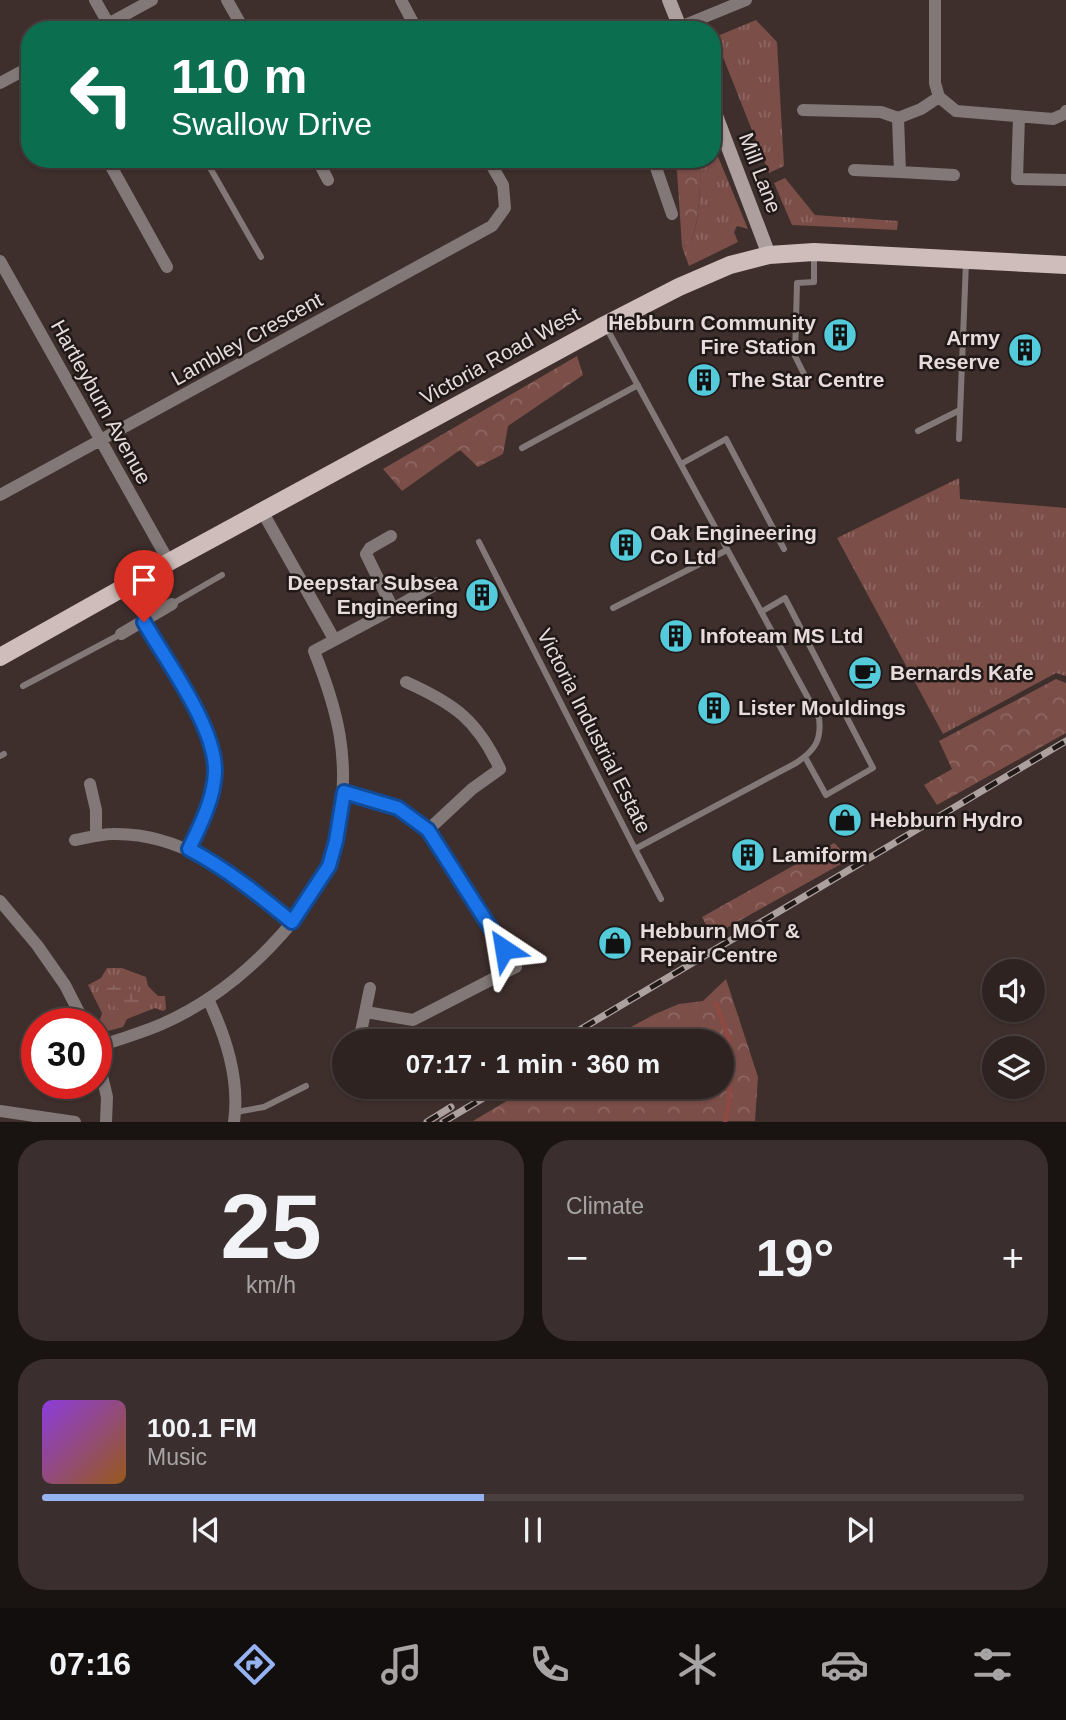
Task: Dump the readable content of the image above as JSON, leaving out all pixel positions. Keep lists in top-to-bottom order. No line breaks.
{"streets":{"main road":["Mill Lane","Victoria Road West"],"street":["Lambley Crescent","Hartleyburn Avenue"],"lane":["Victoria Industrial Estate"]},"crossings":[["Mill Lane","Victoria Road West"],["Lambley Crescent","Hartleyburn Avenue"],["Victoria Road West","Hartleyburn Avenue"]],"places":{"building":["Hebburn Community Fire Station","Army Reserve","The Star Centre","Oak Engineering Co Ltd","Deepstar Subsea Engineering","Infoteam MS Ltd","Lister Mouldings","Lamiform"],"cafe":["Bernards Kafe"],"shop":["Hebburn Hydro","Hebburn MOT & Repair Centre"]},"page":{"turn":["110 m","Swallow Drive"],"limit":"30","trip":"07:17 · 1 min · 360 m","tile":[["25","km/h"],"Climate"],"heat":["−","19°","+"],"song":["100.1 FM","Music"],"tabs":"07:16"}}
